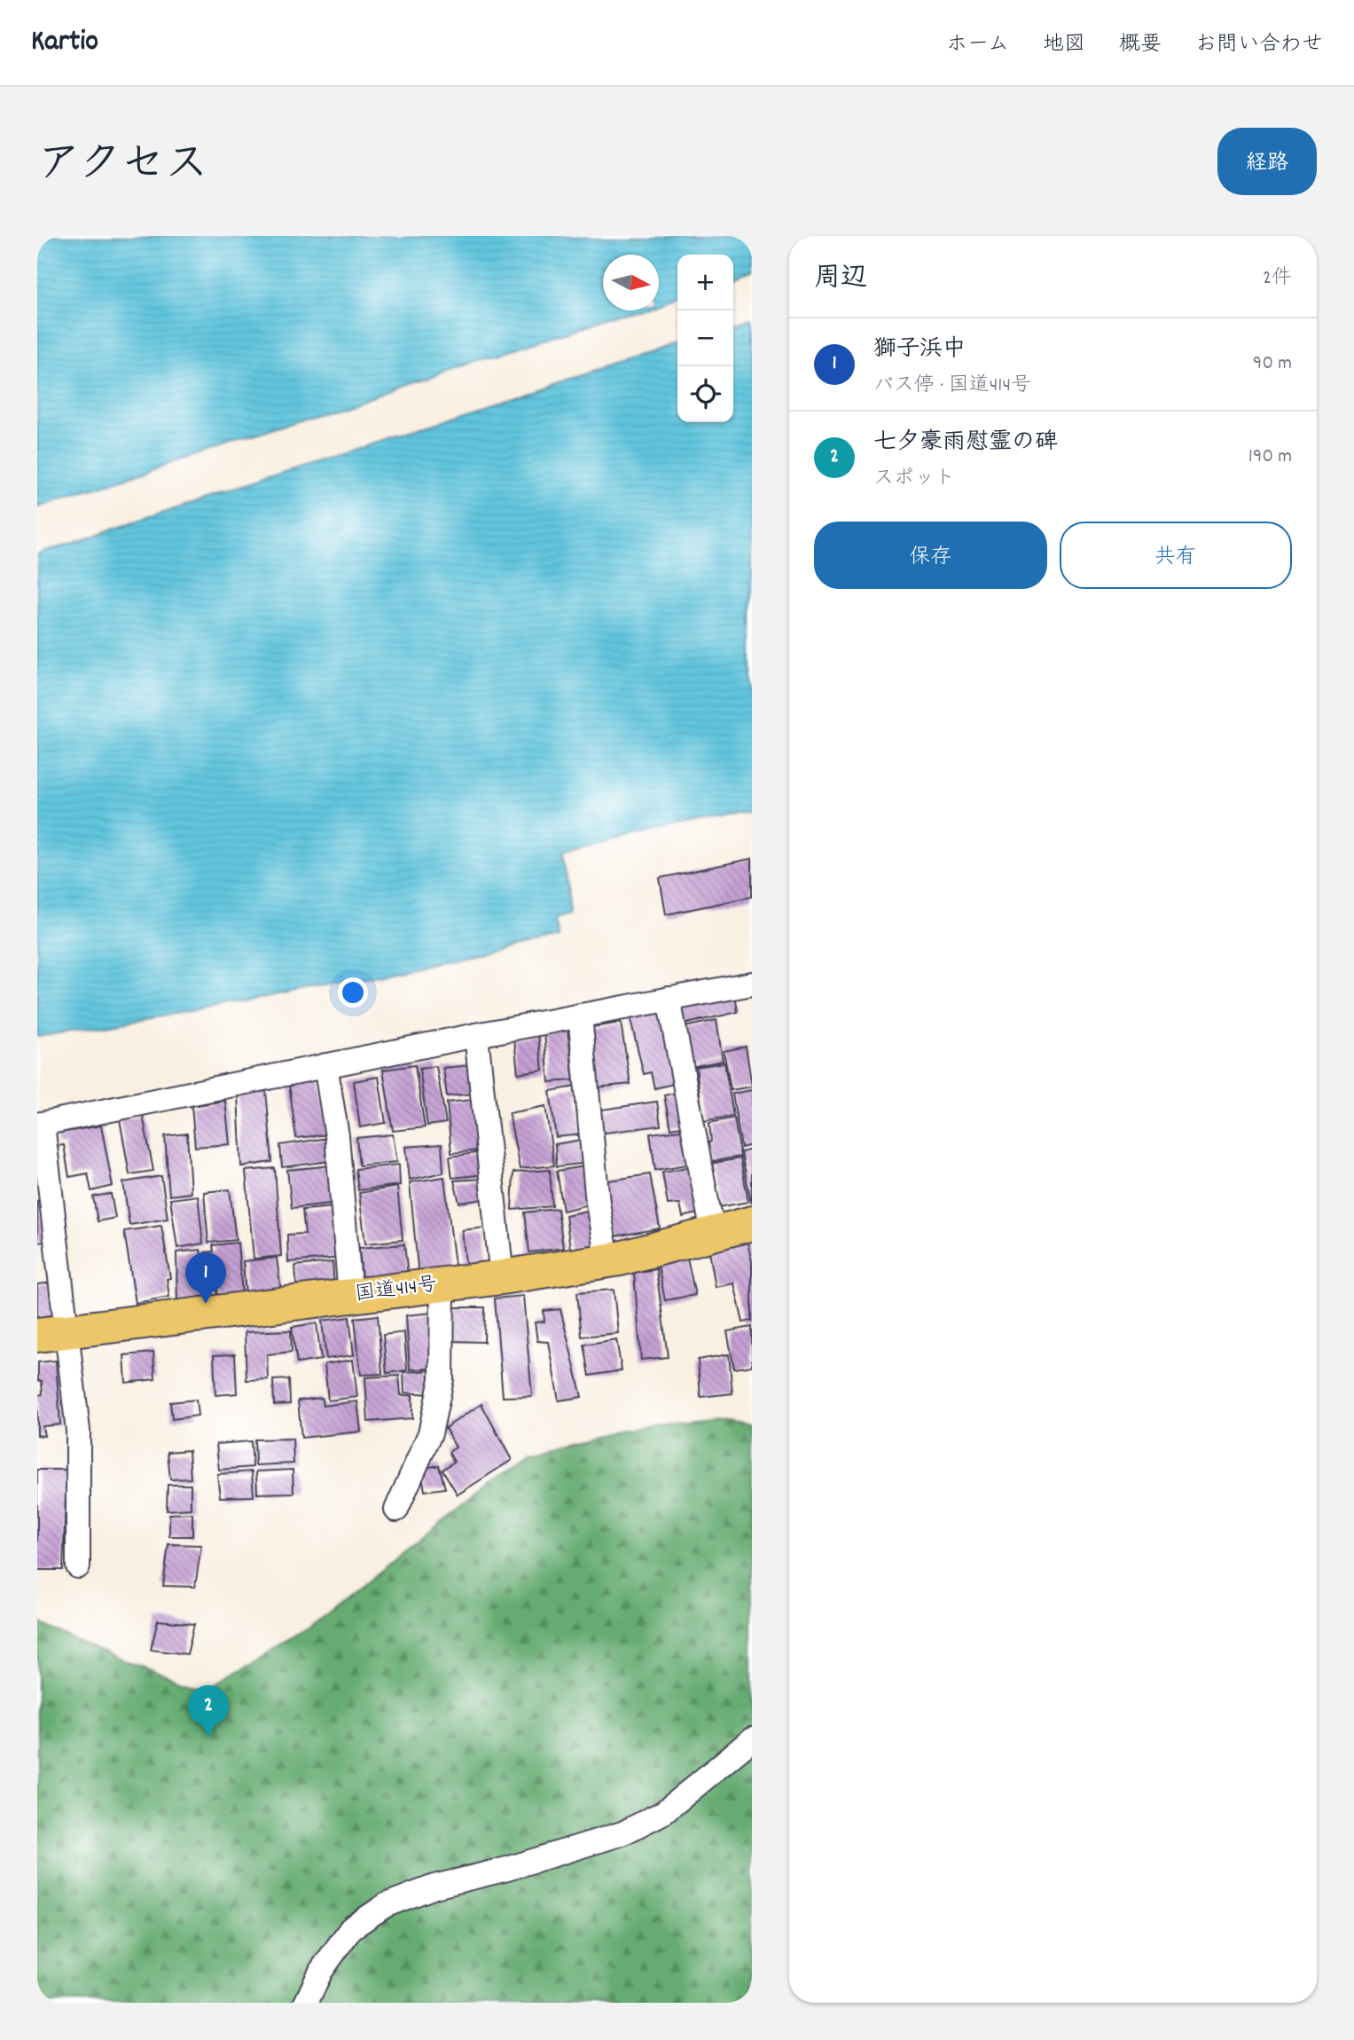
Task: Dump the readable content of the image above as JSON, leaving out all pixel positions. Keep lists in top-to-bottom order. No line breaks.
{"streets":{"highway":["国道414号"]},"north":"right","page":{"header":"Kartio","nav":["ホーム","地図","概要","お問い合わせ"],"title":"アクセス","buttons":["経路",["保存","共有"]],"heading":["周辺","2件"],"map_buttons":["+","−"],"list":[{"mark":"1","name":"獅子浜中","note":"バス停 · 国道414号","value":"90 m"},{"mark":"2","name":"七夕豪雨慰霊の碑","note":"スポット","value":"190 m"}],"pins":["1","2"]}}
